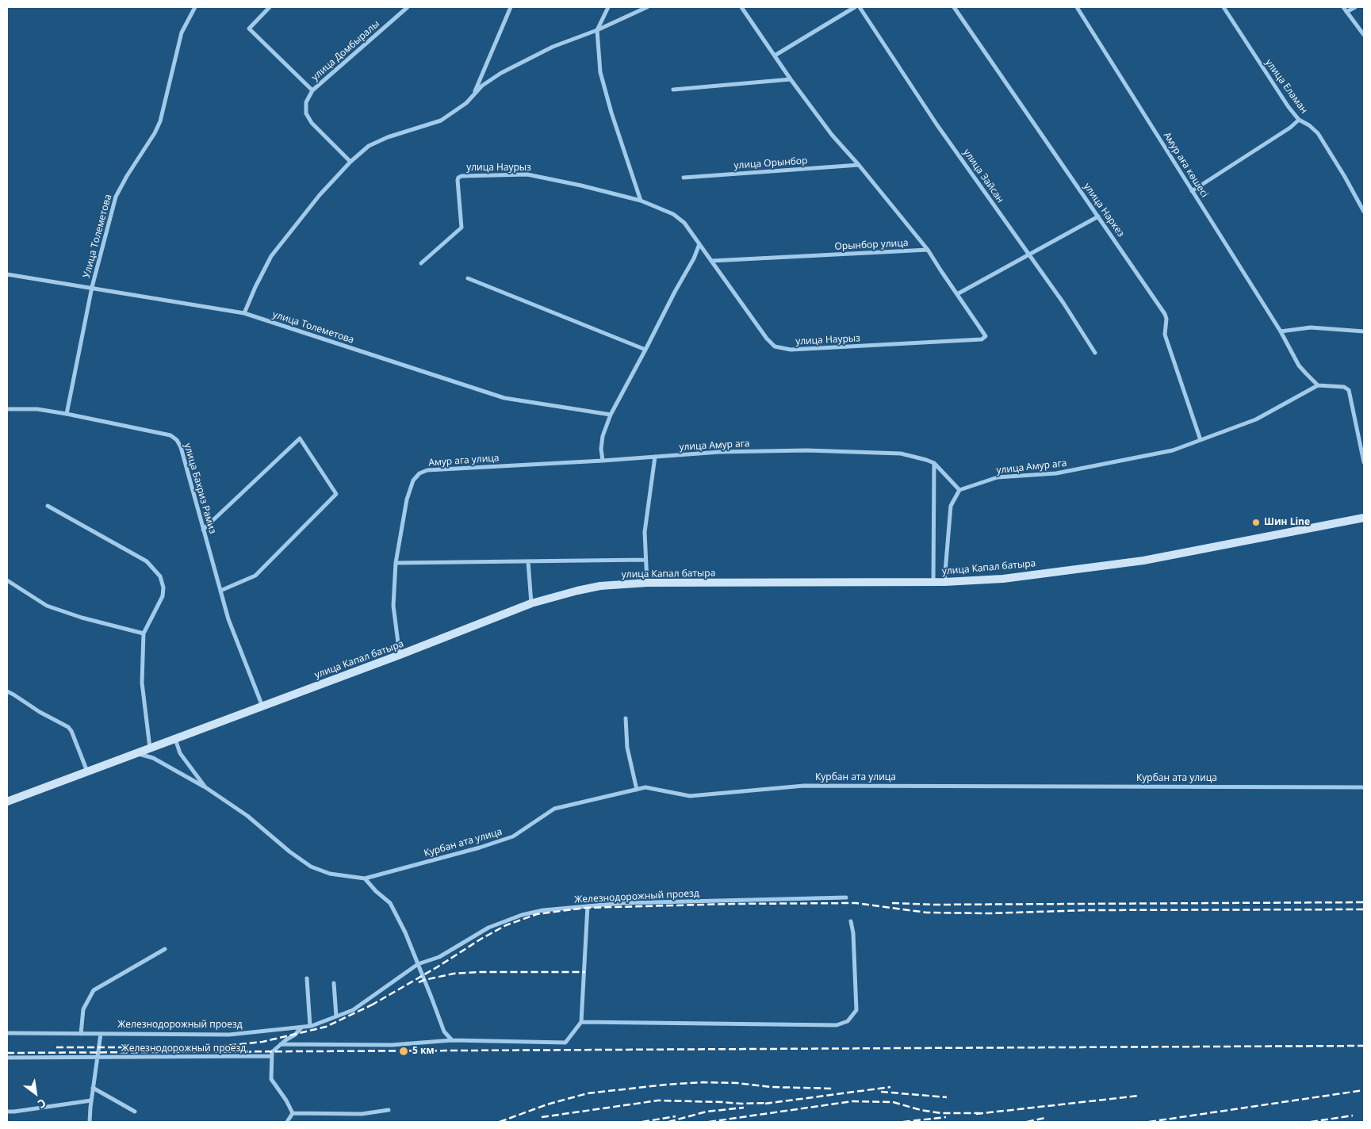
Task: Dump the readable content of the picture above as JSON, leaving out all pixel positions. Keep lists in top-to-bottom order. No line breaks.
{"streets":{"main road":["улица Капал батыра"],"street":["улица Домбыралы","улица Еламан","улица Орынбор","Амур аға көшесі","улица Наурыз","улица Зайсан","улица Наркез","Улица Толеметова","Орынбор улица","улица Толеметова","улица Амур ага","Амур ага улица","улица Бахриз Рамиз","Курбан ата улица","Железнодорожный проезд","Железнодорожный проезд,"]},"crossings":[["Амур аға көшесі","улица Амур ага"],["улица Наурыз","Орынбор улица"],["улица Наркез","улица Амур ага"],["Улица Толеметова","улица Толеметова"],["Улица Толеметова","улица Бахриз Рамиз"],["улица Амур ага","Амур ага улица"],["улица Бахриз Рамиз","улица Капал батыра"]],"places":["Шин Line","5 км"],"north":"bottom right"}
